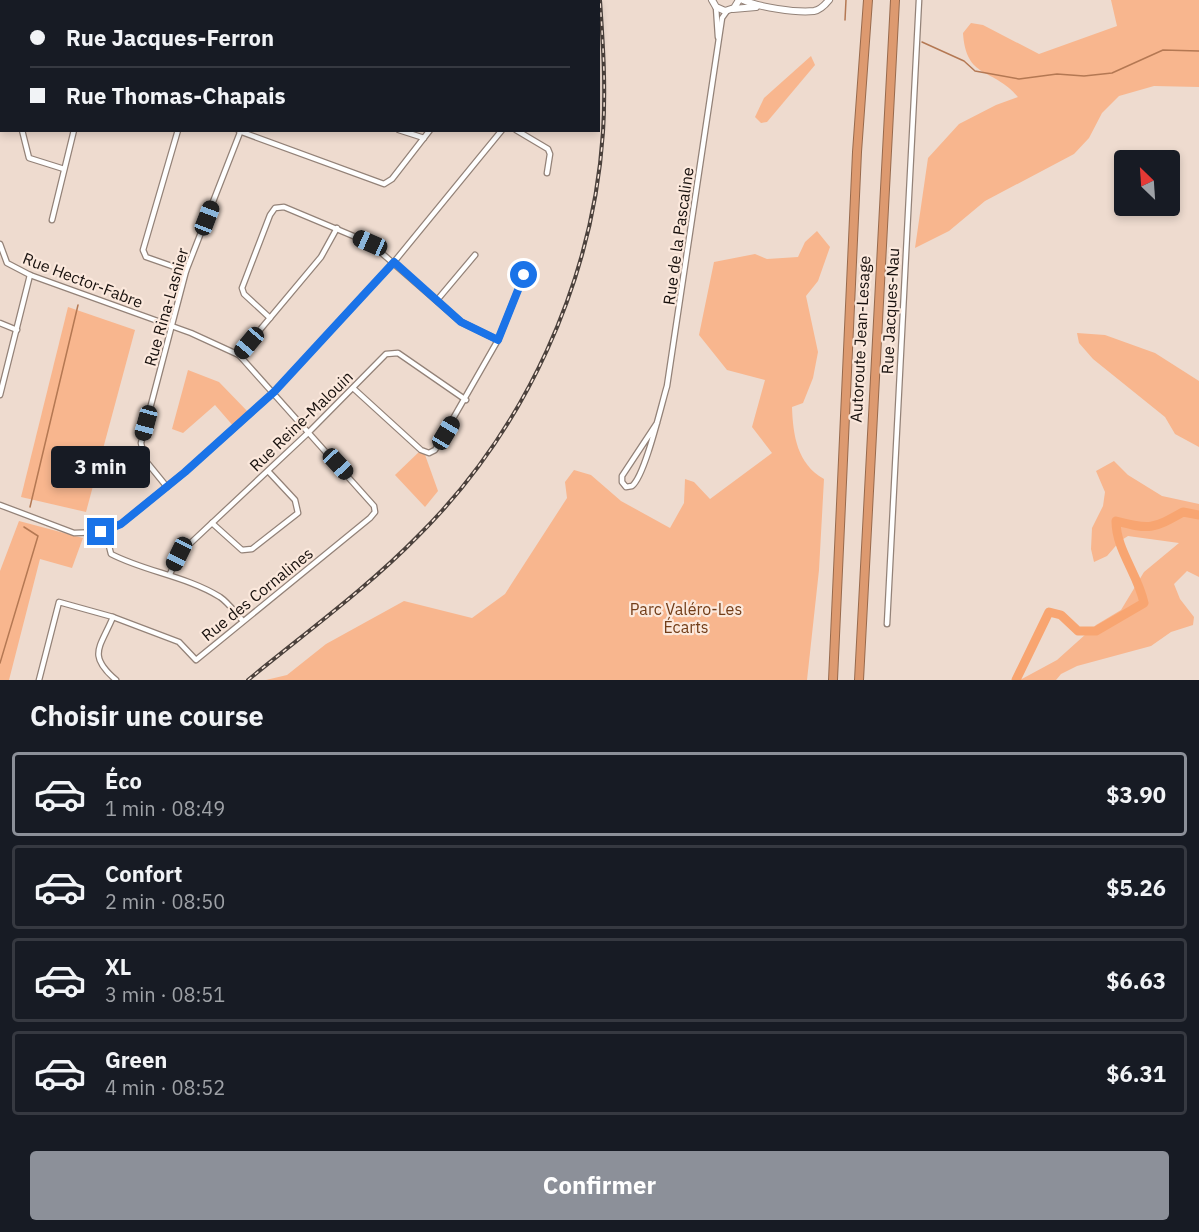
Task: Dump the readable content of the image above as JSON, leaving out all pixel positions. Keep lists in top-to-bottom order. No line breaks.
{"streets":{"highway":["Autoroute Jean-Lesage"],"street":["Rue de la Pascaline","Rue Hector-Fabre","Rue Rina-Lasnier","Rue Jacques-Nau","Rue Reine-Malouin","Rue des Cornalines"]},"crossings":[["Rue Hector-Fabre","Rue Rina-Lasnier"],["Rue Hector-Fabre","Rue Reine-Malouin"],["Rue Hector-Fabre","Rue des Cornalines"],["Rue Reine-Malouin","Rue des Cornalines"]],"parks":["Parc Valéro-Les Écarts"],"north":"top left","page":{"banner":["Rue Jacques-Ferron","Rue Thomas-Chapais"],"bubble":"3 min","heading":"Choisir une course","list":[{"name":"Éco","note":"1 min · 08:49","value":"$3.90"},{"name":"Confort","note":"2 min · 08:50","value":"$5.26"},{"name":"XL","note":"3 min · 08:51","value":"$6.63"},{"name":"Green","note":"4 min · 08:52","value":"$6.31"}],"buttons":"Confirmer"}}
